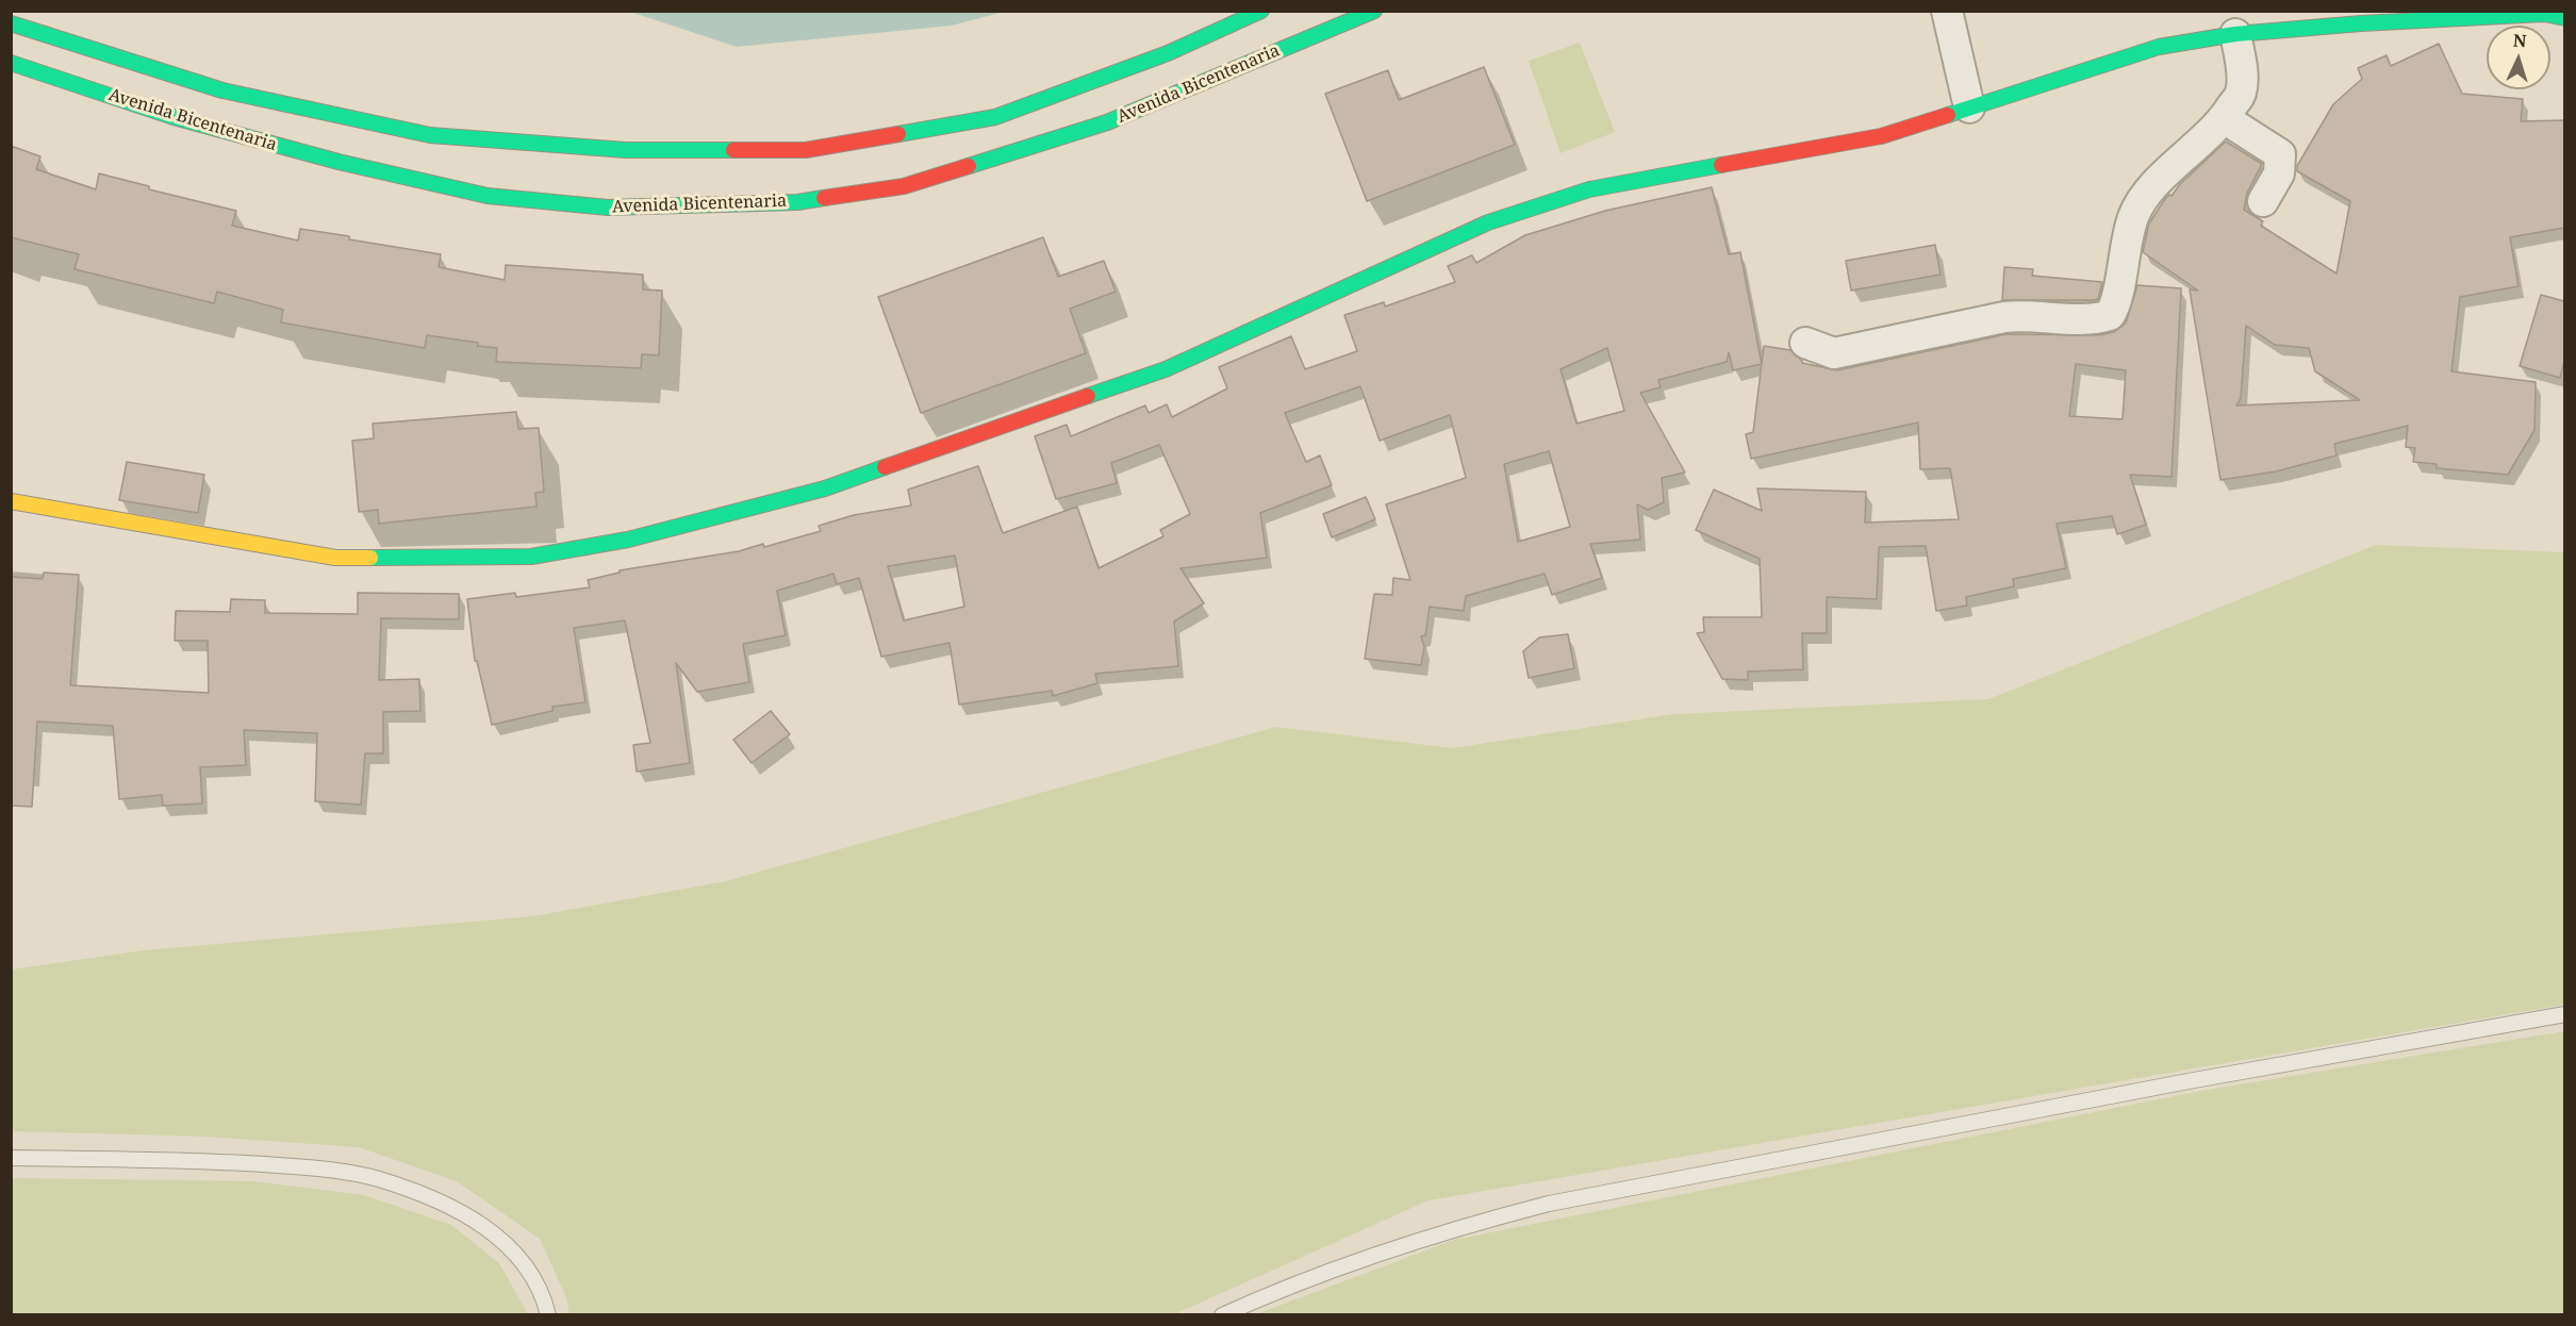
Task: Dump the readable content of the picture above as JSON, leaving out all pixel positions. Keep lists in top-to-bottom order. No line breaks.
{"streets":{"street":["Avenida Bicentenaria"]},"north":"top"}
